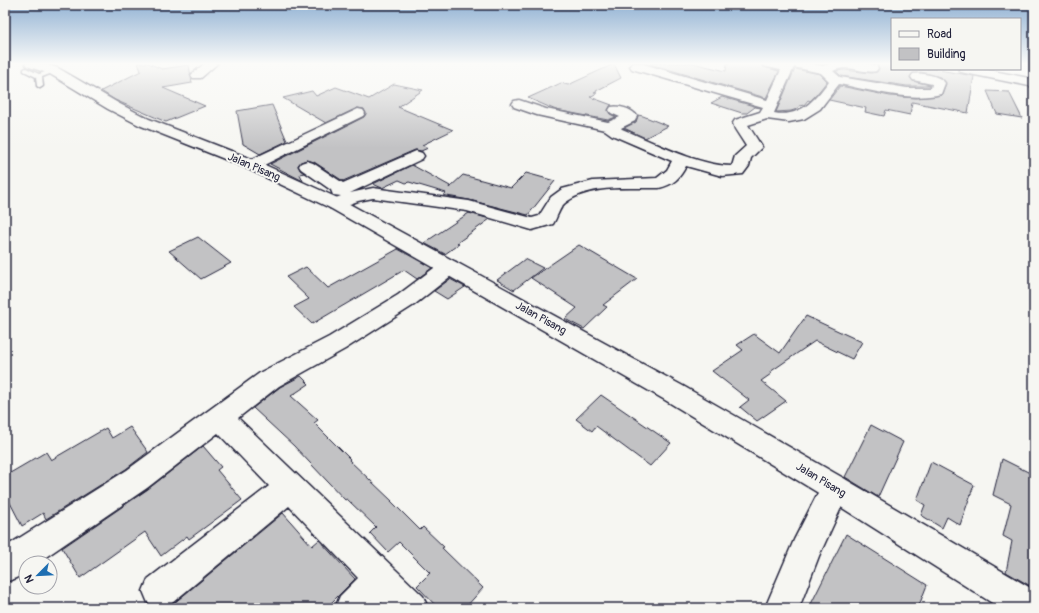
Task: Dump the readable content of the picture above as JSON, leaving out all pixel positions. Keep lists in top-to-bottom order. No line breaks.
{"streets":{"street":["Jalan Pisang"]},"legend":["Road","Building"],"north":"bottom left"}
